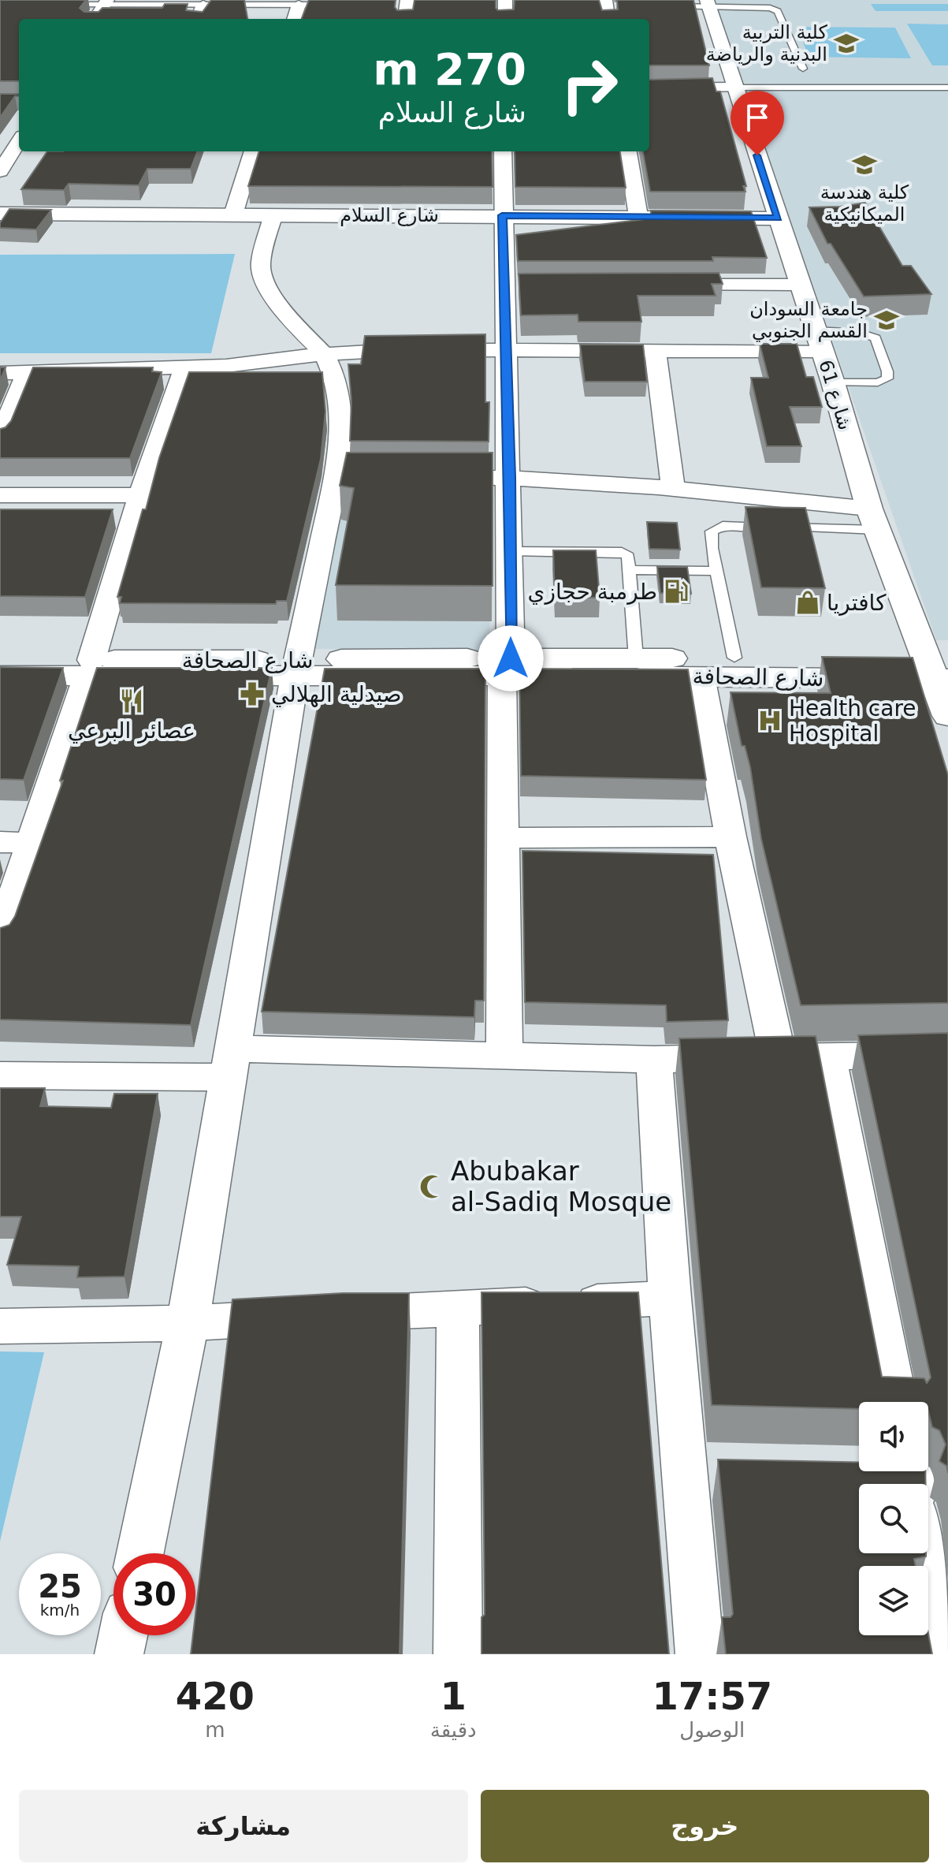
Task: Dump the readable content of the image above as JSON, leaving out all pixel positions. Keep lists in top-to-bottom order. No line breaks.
{"streets":{"street":["شارع السلام","شارع 61","شارع الصحافة"]},"crossings":[["شارع السلام","شارع 61"],["شارع 61","شارع الصحافة"]],"places":{"school or university":["كلية التربية البدنية والرياضة","كلية هندسة الميكانيكية","جامعة السودان القسم الجنوبي"],"fuel station":["طرمبة حجازي"],"shop":["كافتريا"],"pharmacy":["صيدلية الهلالي"],"restaurant":["عصائر البرعي"],"hospital":["Health care Hospital"],"mosque":["Abubakar al-Sadiq Mosque"]},"page":{"turn":["270 m","شارع السلام"],"speed":"25 km/h","limit":"30","eta":["17:57","الوصول","1","دقيقة","420","m"],"buttons":["خروج","مشاركة"]}}
